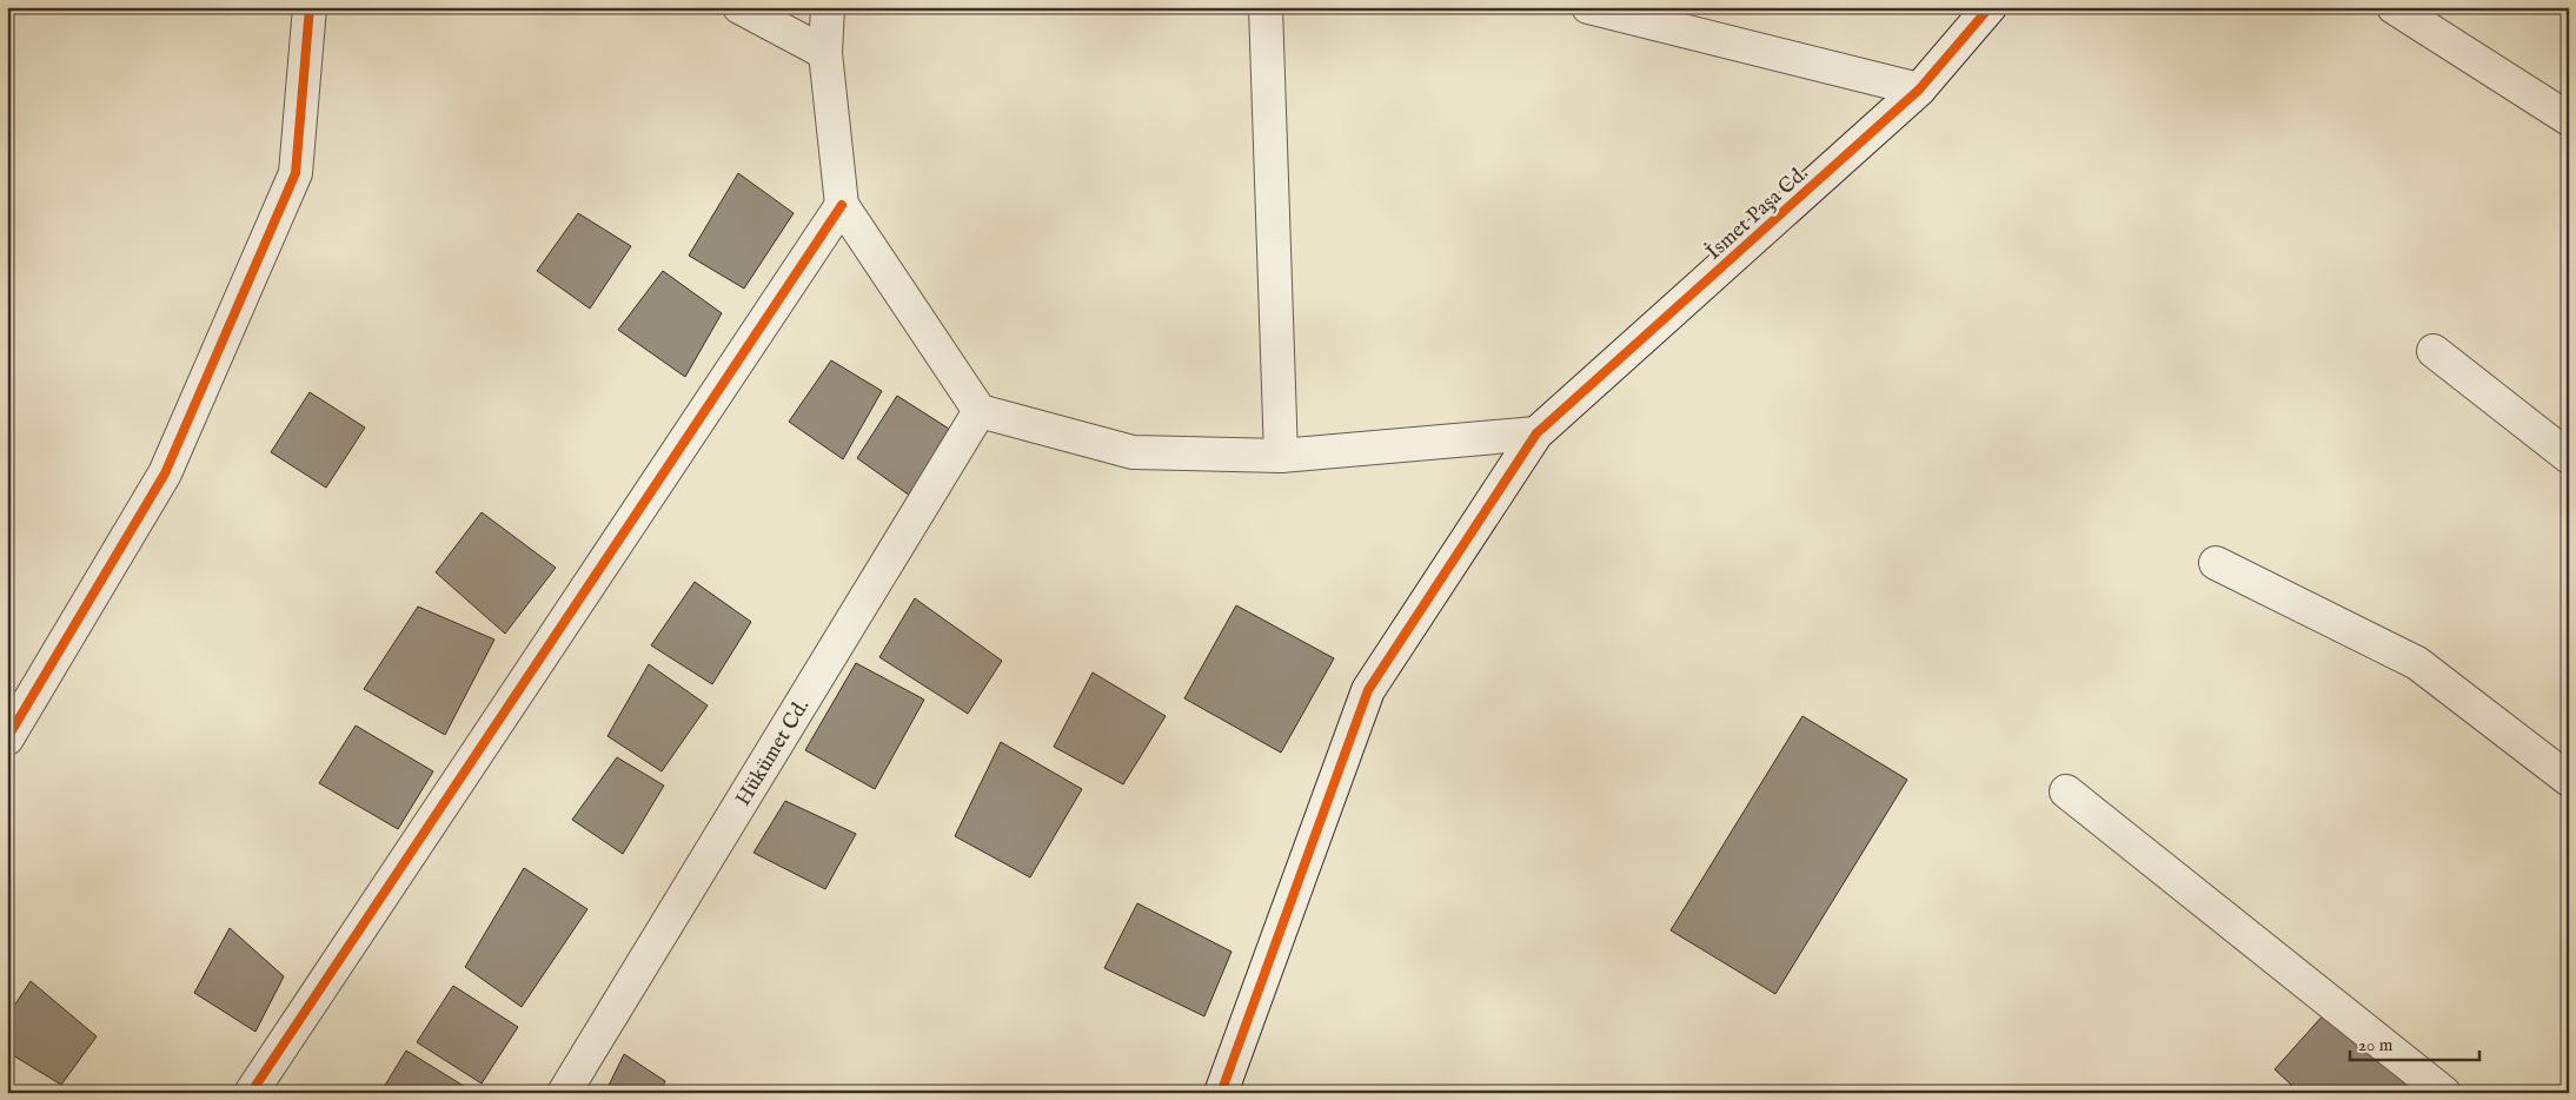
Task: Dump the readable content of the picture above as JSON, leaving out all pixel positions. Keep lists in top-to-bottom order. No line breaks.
{"streets":{"street":["İsmet Paşa Cd.","Hükümet Cd."]},"scale_bar":"20 m"}
